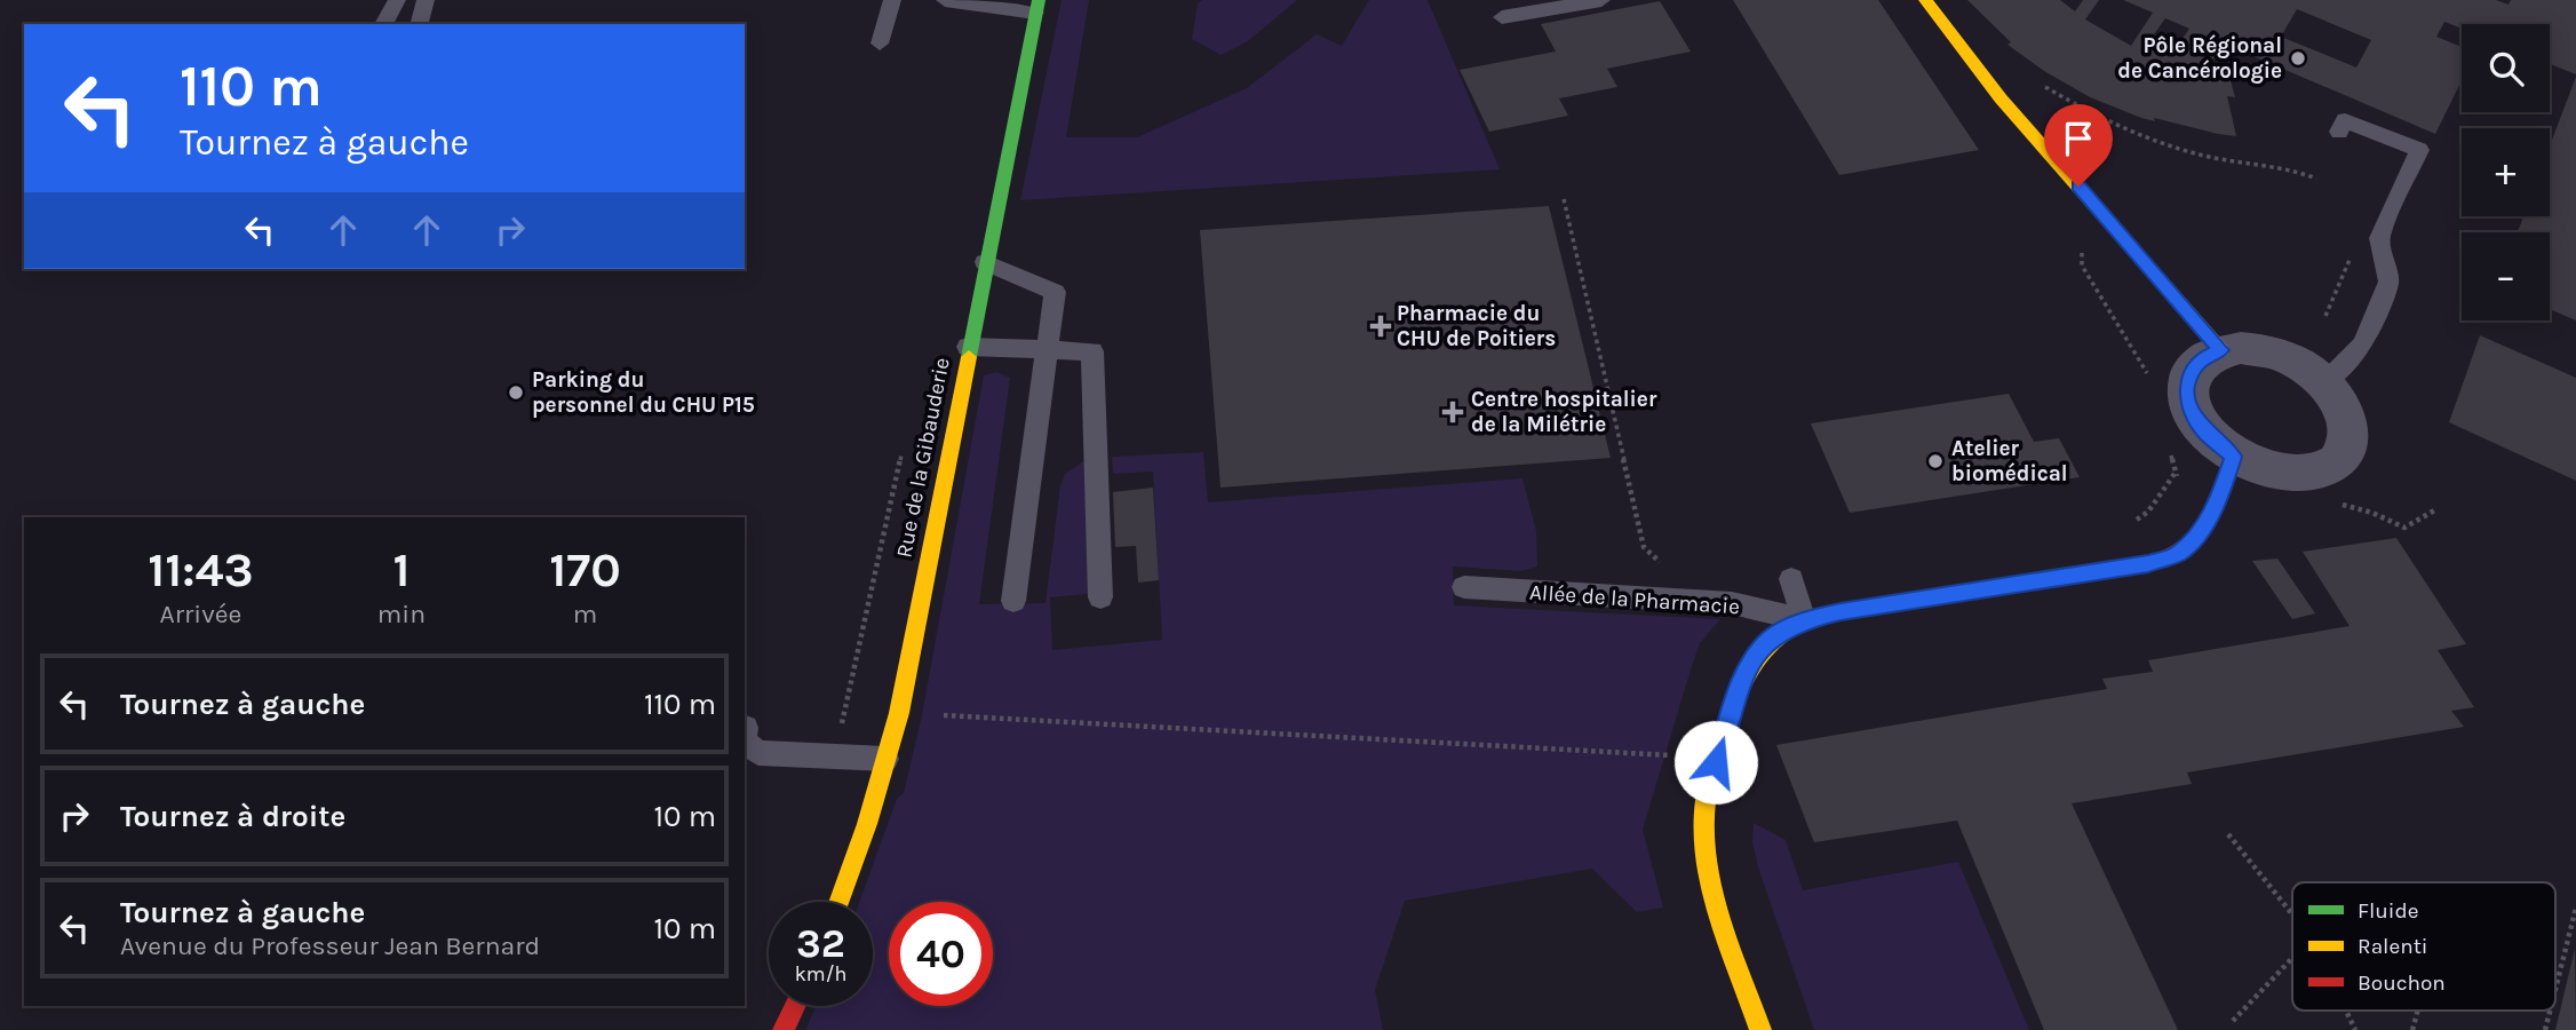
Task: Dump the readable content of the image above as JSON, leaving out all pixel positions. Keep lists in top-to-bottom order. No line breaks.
{"streets":{"street":["Rue de la Gibauderie"],"lane":["Allée de la Pharmacie"]},"places":{"other":["Pôle Régional de Cancérologie","Parking du personnel du CHU P15","Atelier biomédical"],"health":["Pharmacie du CHU de Poitiers","Centre hospitalier de la Milétrie"]},"legend":["Fluide","Ralenti","Bouchon"],"page":{"map_buttons":["+","−"],"turn":["110 m","Tournez à gauche"],"eta":["11:43","Arrivée","1","min","170","m"],"list":[{"name":"Tournez à gauche","value":"110 m"},{"name":"Tournez à droite","value":"10 m"},{"name":"Tournez à gauche","note":"Avenue du Professeur Jean Bernard","value":"10 m"}],"speed":"32 km/h","limit":"40"}}
